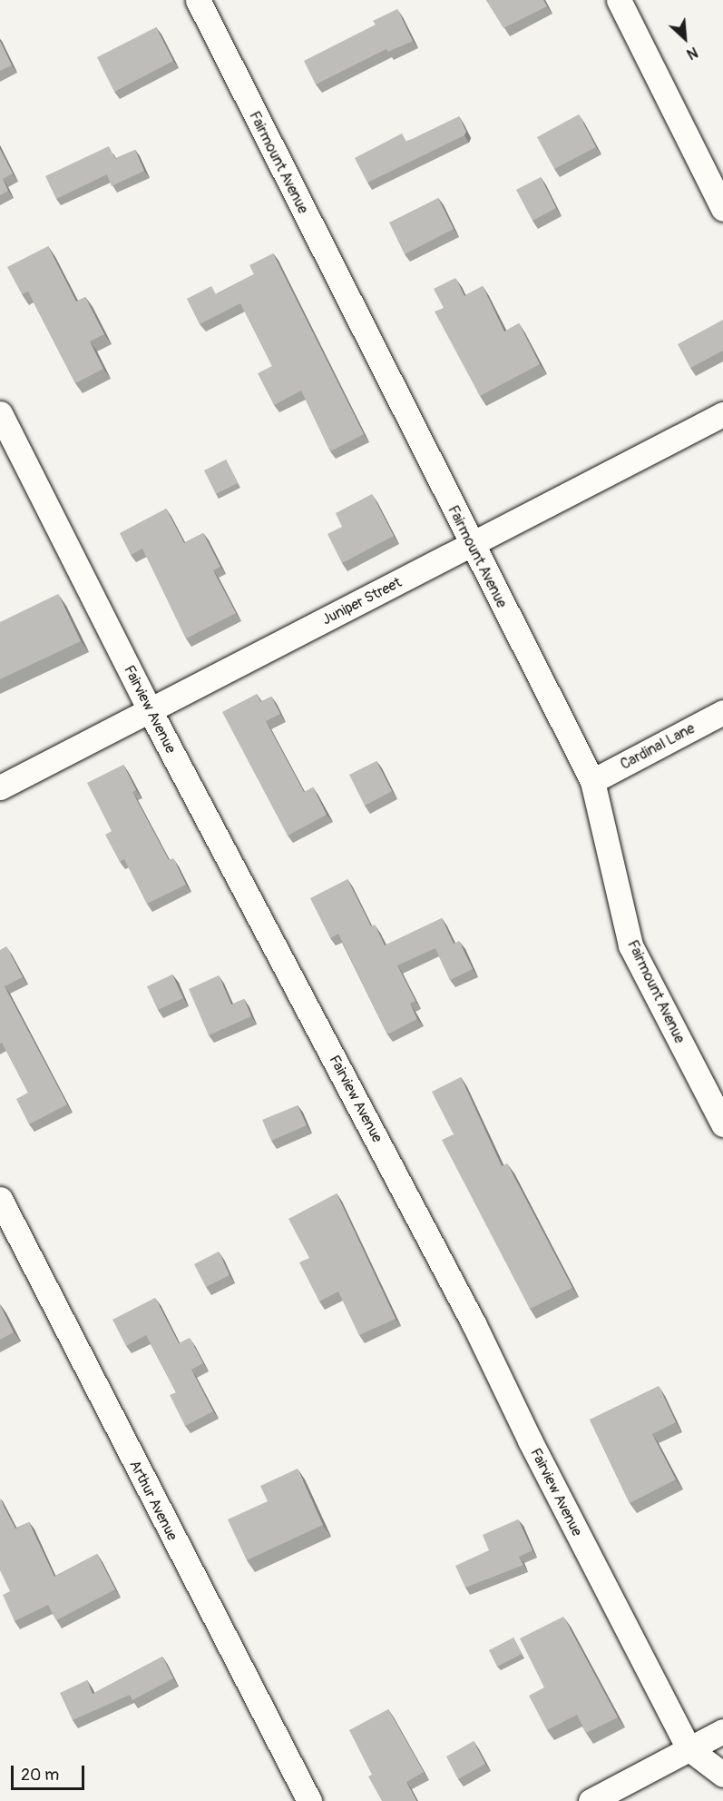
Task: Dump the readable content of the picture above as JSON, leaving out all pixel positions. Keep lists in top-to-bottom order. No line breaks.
{"streets":{"street":["Fairmount Avenue","Juniper Street","Fairview Avenue","Cardinal Lane","Arthur Avenue"]},"crossings":[["Fairmount Avenue","Juniper Street"],["Fairmount Avenue","Cardinal Lane"],["Juniper Street","Fairview Avenue"]],"scale_bar":"20 m","north":"bottom right"}
